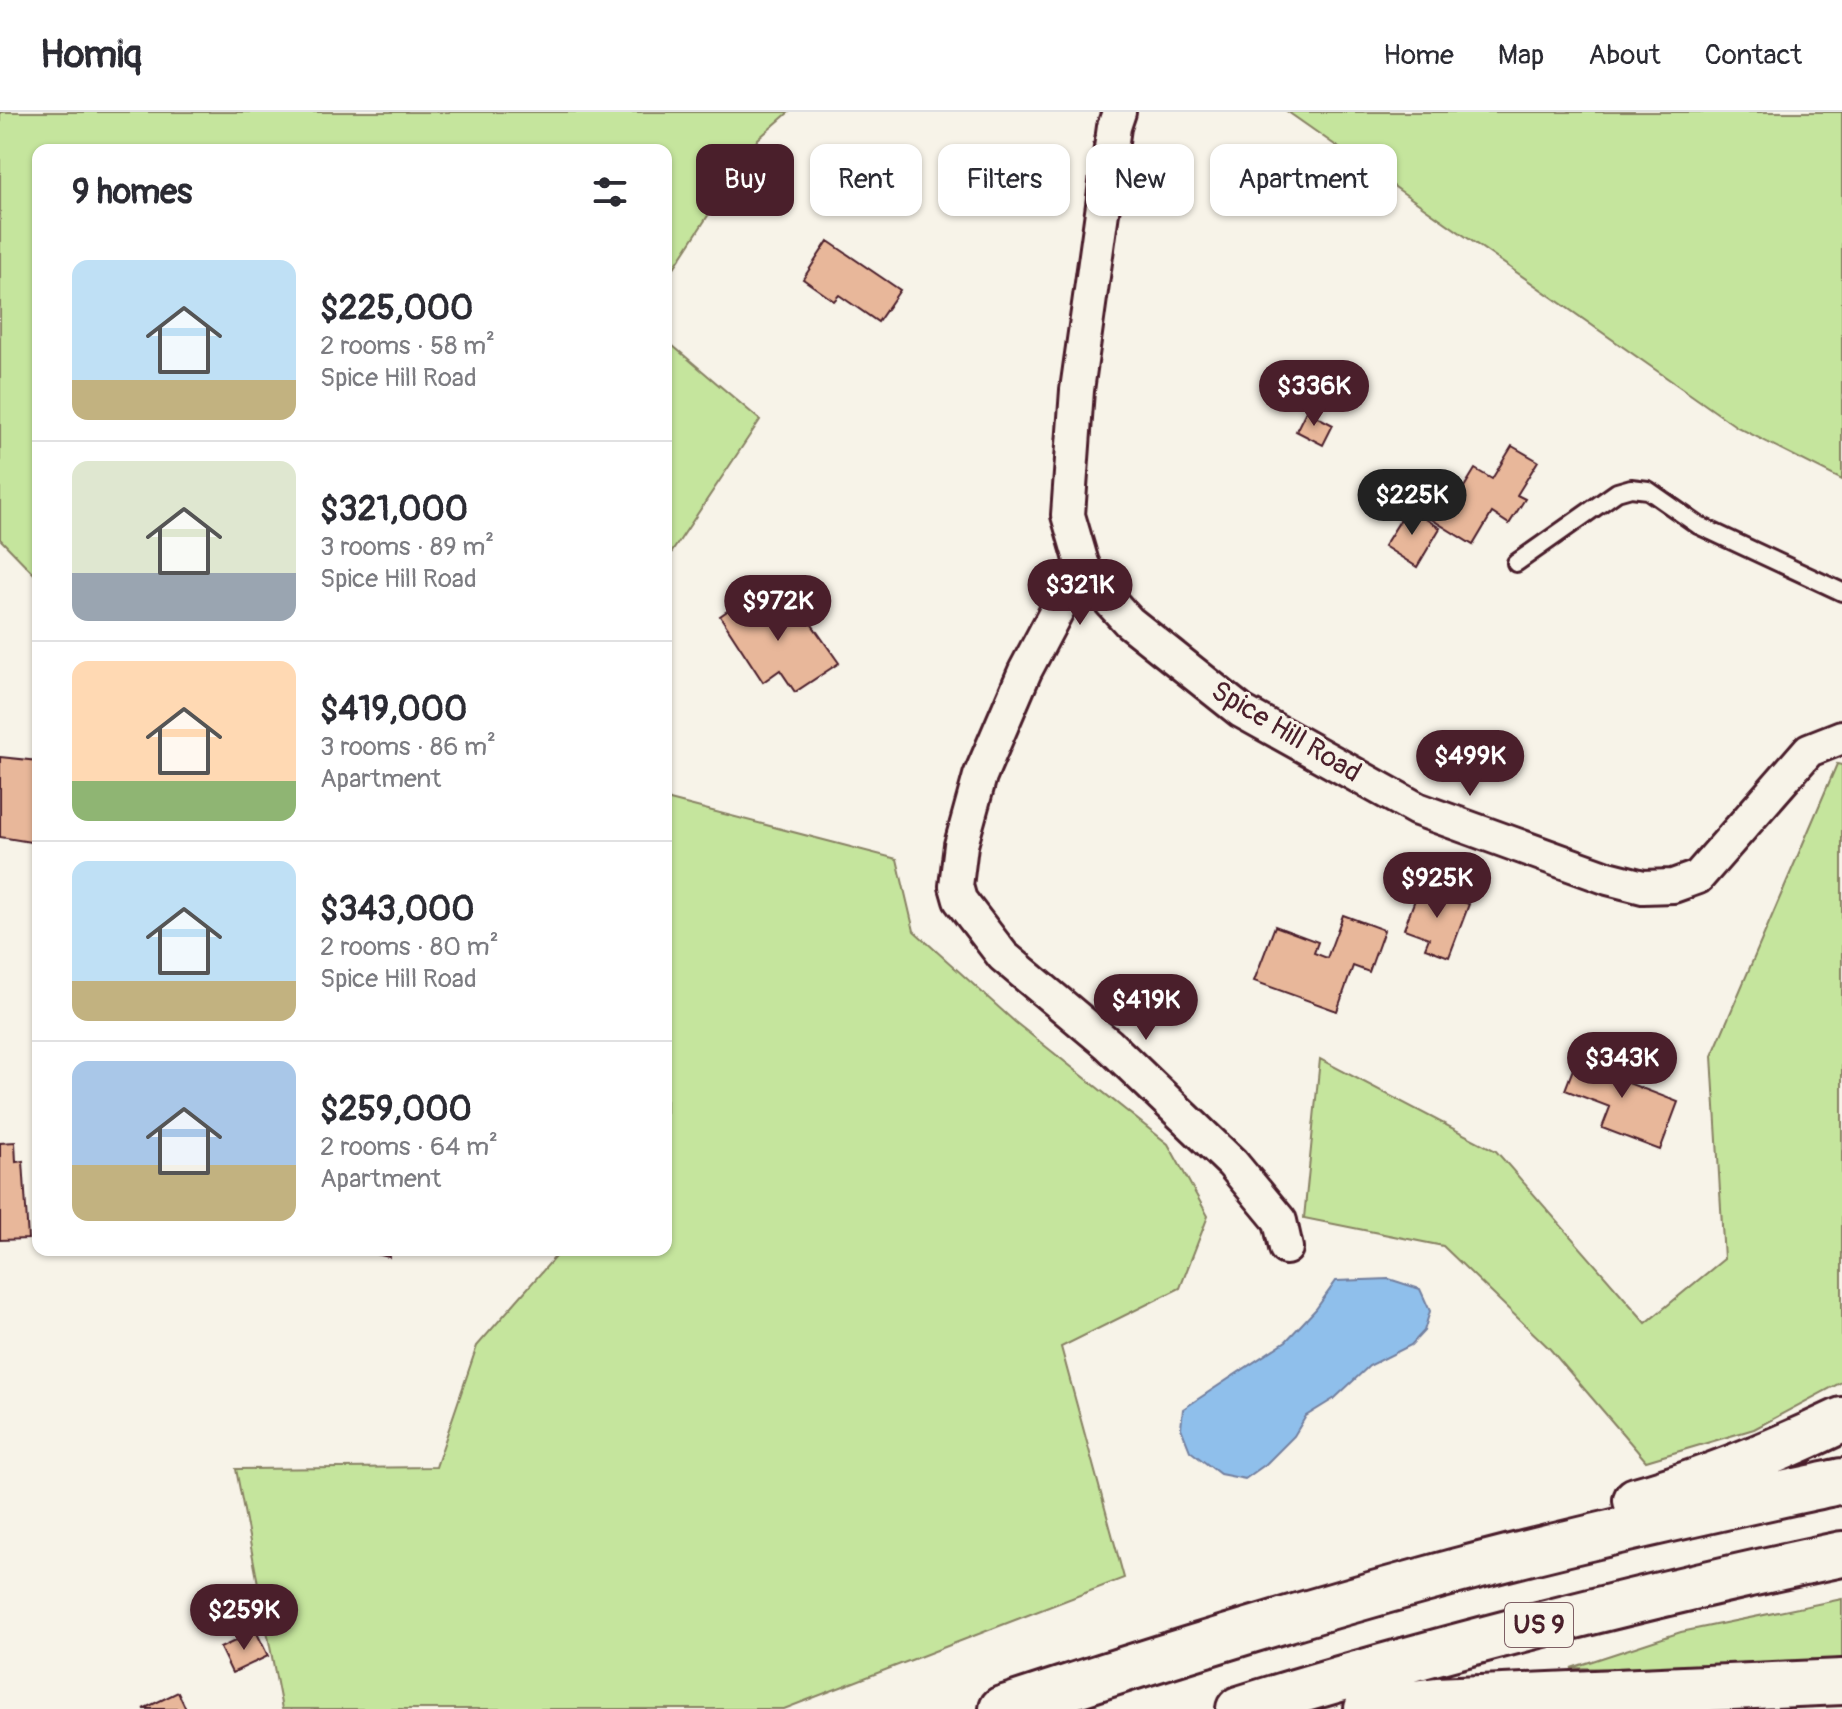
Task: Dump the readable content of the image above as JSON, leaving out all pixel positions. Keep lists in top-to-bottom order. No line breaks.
{"streets":{"highway":["US 9"],"street":["Spice Hill Road"]},"page":{"header":"Homiq","nav":["Home","Map","About","Contact"],"chip":["Buy","Rent","Filters","New","Apartment"],"heading":"9 homes","list":[{"name":"$225,000","note":"2 rooms · 58 m² · Spice Hill Road"},{"name":"$321,000","note":"3 rooms · 89 m² · Spice Hill Road"},{"name":"$419,000","note":"3 rooms · 86 m² · Apartment"},{"name":"$343,000","note":"2 rooms · 80 m² · Spice Hill Road"},{"name":"$259,000","note":"2 rooms · 64 m² · Apartment"}],"price":["$336K","$225K","$321K","$972K","$499K","$925K","$419K","$343K","$259K"]}}
